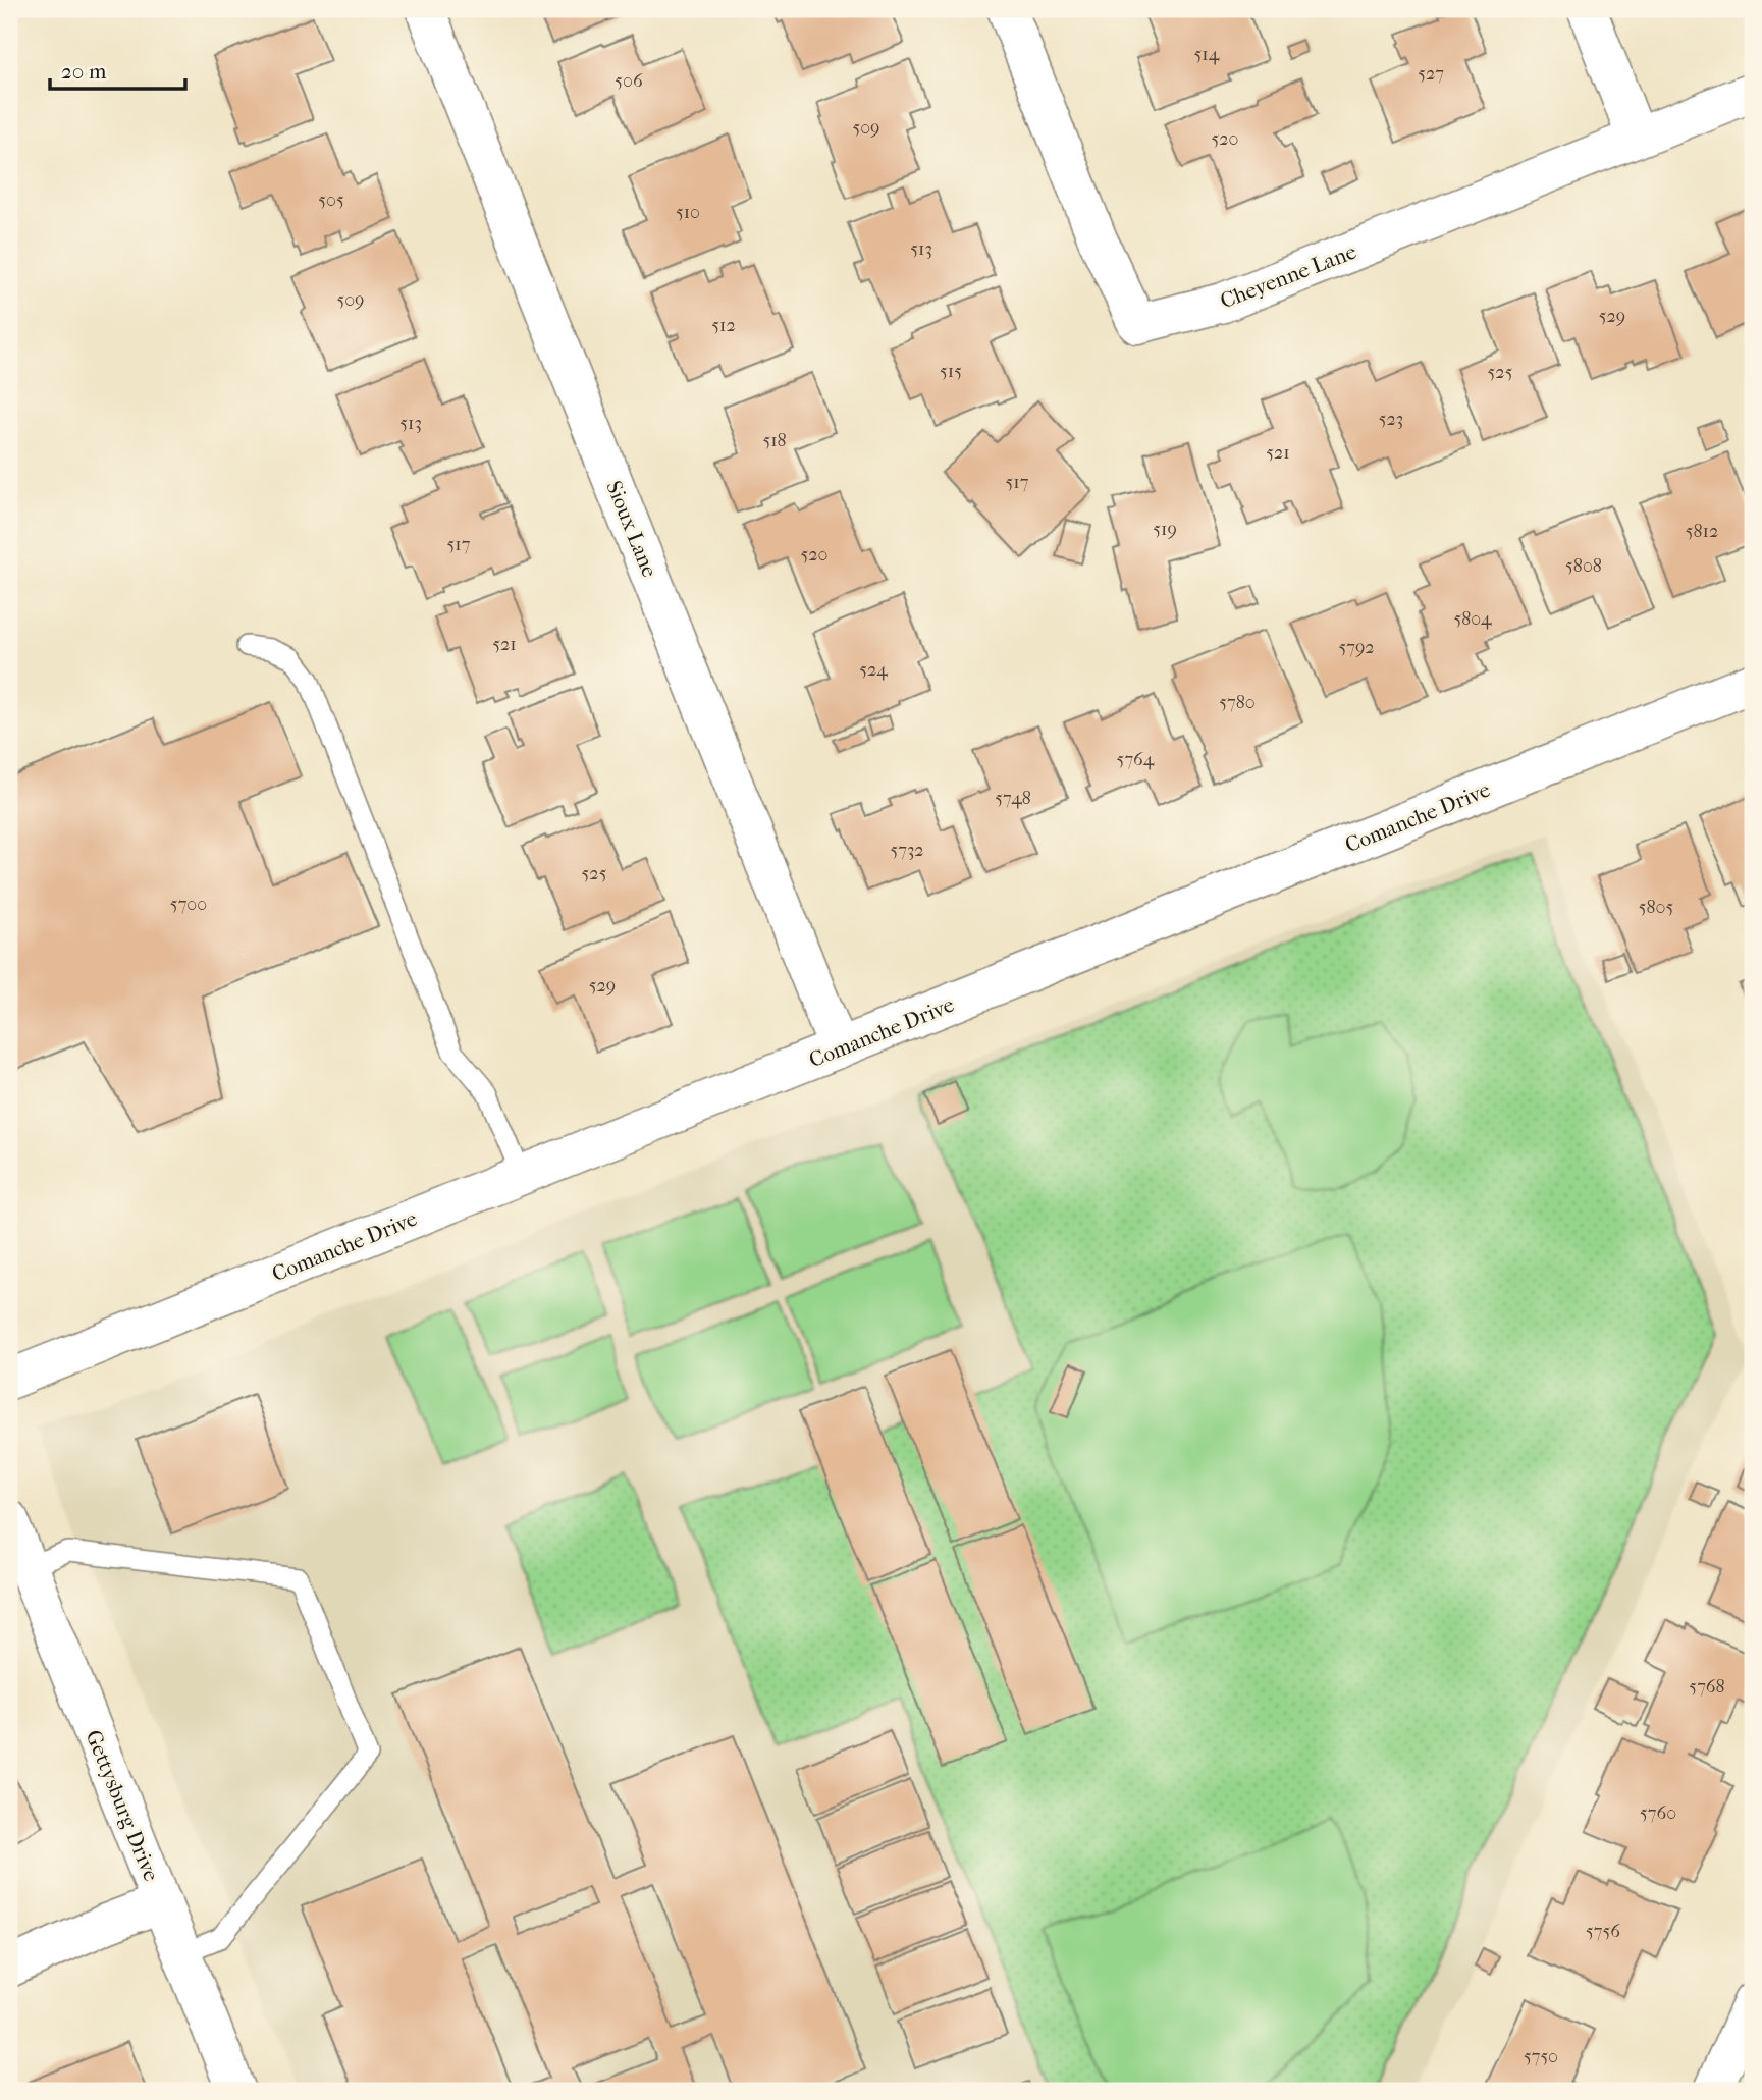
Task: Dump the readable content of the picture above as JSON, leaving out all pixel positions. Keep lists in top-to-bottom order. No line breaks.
{"streets":{"street":["Cheyenne Lane","Sioux Lane","Comanche Drive","Gettysburg Drive"]},"crossings":[["Sioux Lane","Comanche Drive"]],"house_numbers":["514","527","506","509","520","505","510","513","509","529","512","515","525","523","513","518","521","517","519","5812","517","520","5808","5804","521","5792","524","5780","5764","5748","5732","525","5700","5805","529","5768","5760","5756","5750"],"scale_bar":"20 m"}
